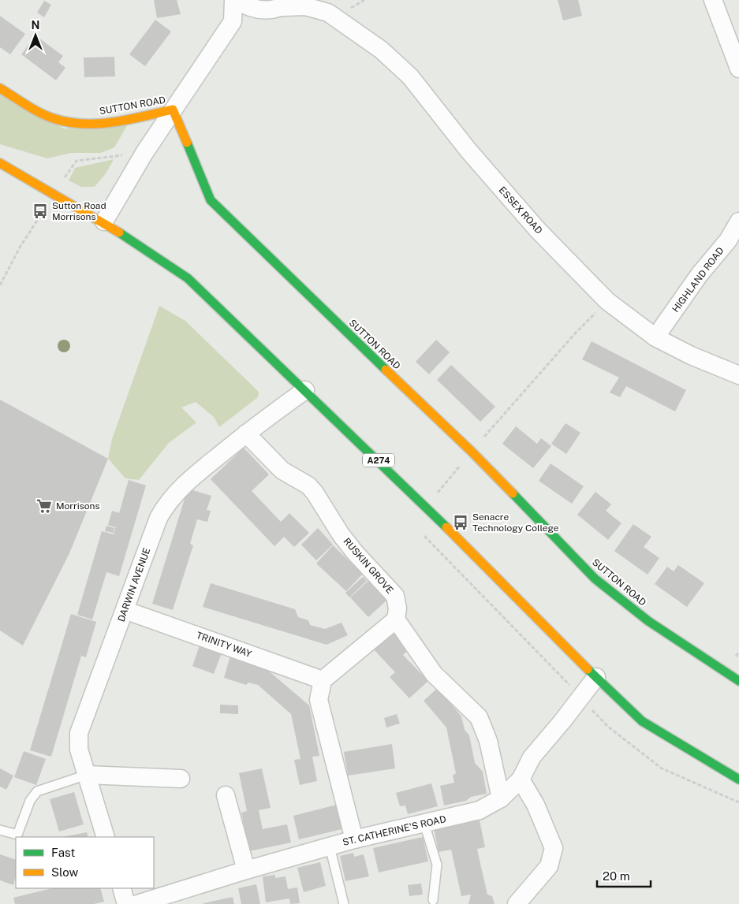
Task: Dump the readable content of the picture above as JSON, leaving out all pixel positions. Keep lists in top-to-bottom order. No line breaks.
{"streets":{"street":["SUTTON ROAD","ESSEX ROAD","HIGHLAND ROAD","A274","RUSKIN GROVE","DARWIN AVENUE","TRINITY WAY","ST. CATHERINE'S ROAD"]},"crossings":[["ESSEX ROAD","HIGHLAND ROAD"],["A274","DARWIN AVENUE"],["A274","ST. CATHERINE'S ROAD"],["RUSKIN GROVE","DARWIN AVENUE"],["DARWIN AVENUE","TRINITY WAY"]],"places":{"bus stop":["Sutton Road Morrisons","Senacre Technology College"],"supermarket":["Morrisons"]},"legend":["Fast","Slow"],"scale_bar":"20 m","north":"top"}
